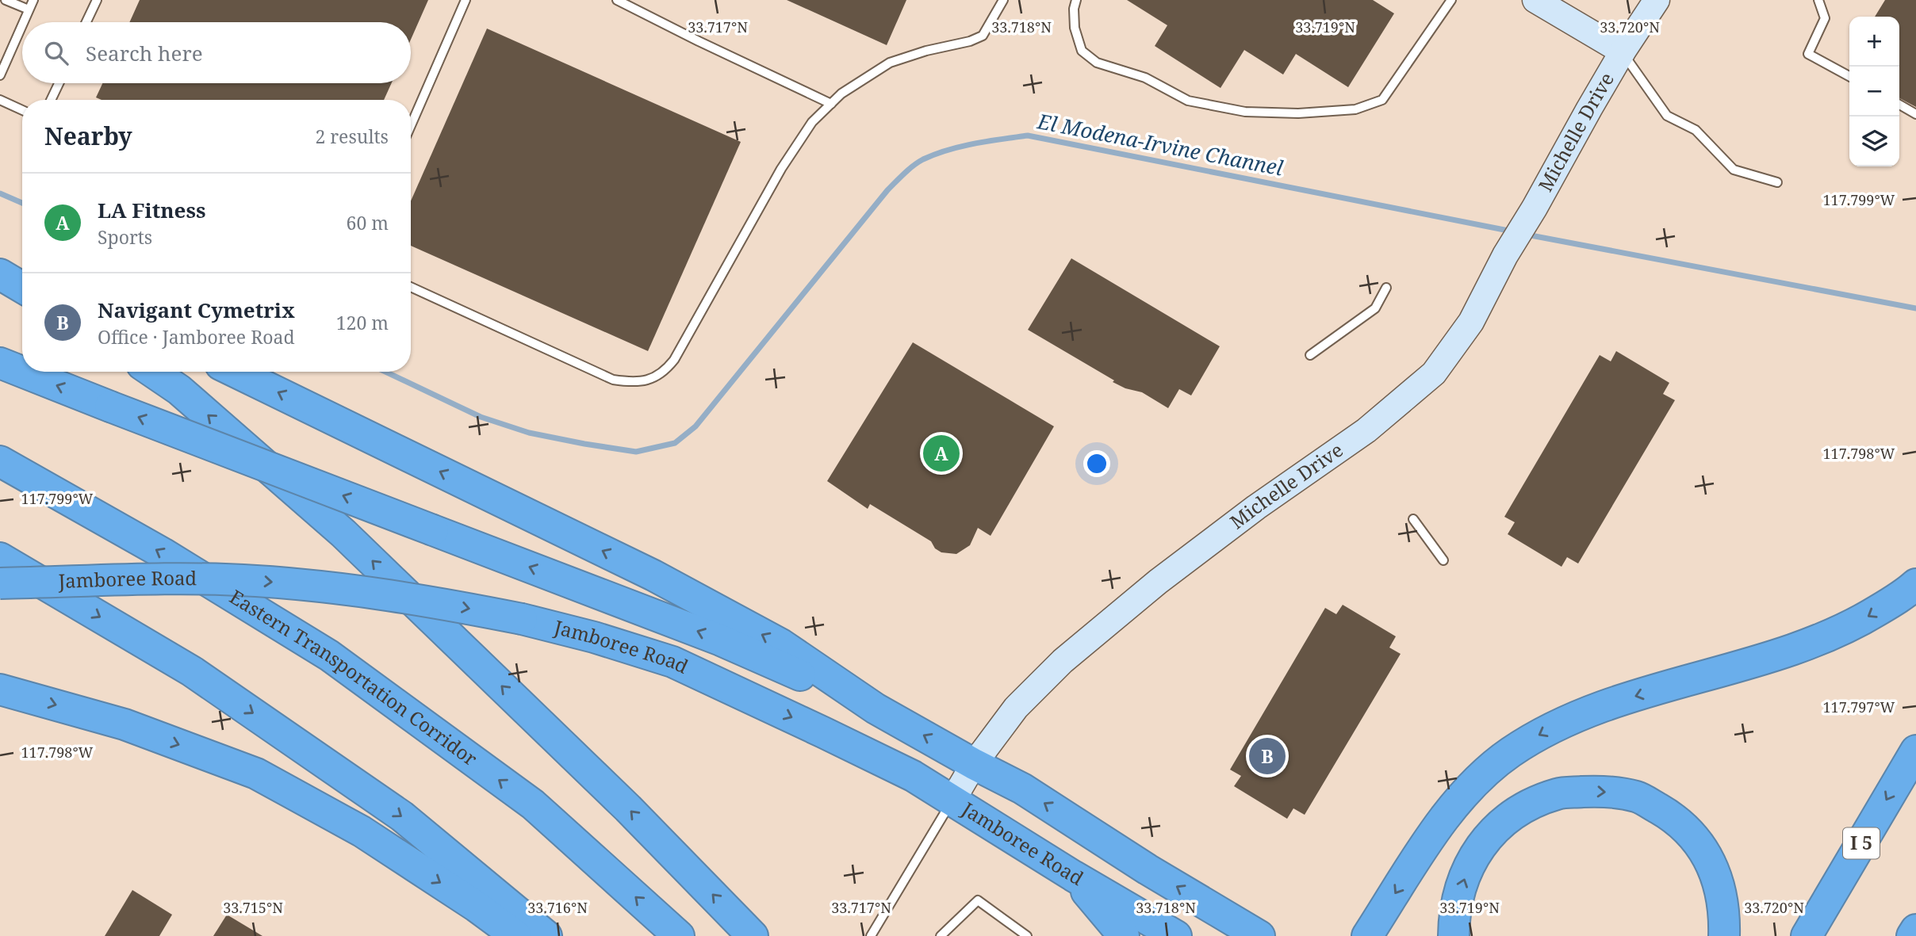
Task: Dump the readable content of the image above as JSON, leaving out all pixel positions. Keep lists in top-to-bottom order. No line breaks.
{"streets":{"highway":["Jamboree Road","Eastern Transportation Corridor","I 5"],"street":["Michelle Drive"]},"crossings":[["Michelle Drive","Jamboree Road"]],"water":["El Modena-Irvine Channel"],"page":{"map_buttons":["+","−"],"search":"Search here","heading":["Nearby","2 results"],"list":[{"mark":"A","name":"LA Fitness","note":"Sports","value":"60 m"},{"mark":"B","name":"Navigant Cymetrix","note":"Office · Jamboree Road","value":"120 m"}],"pins":["A","B"]},"coordinates":["33.717°N","33.718°N","33.719°N","33.720°N","117.799°W","117.798°W","117.797°W","33.715°N","33.716°N"]}
